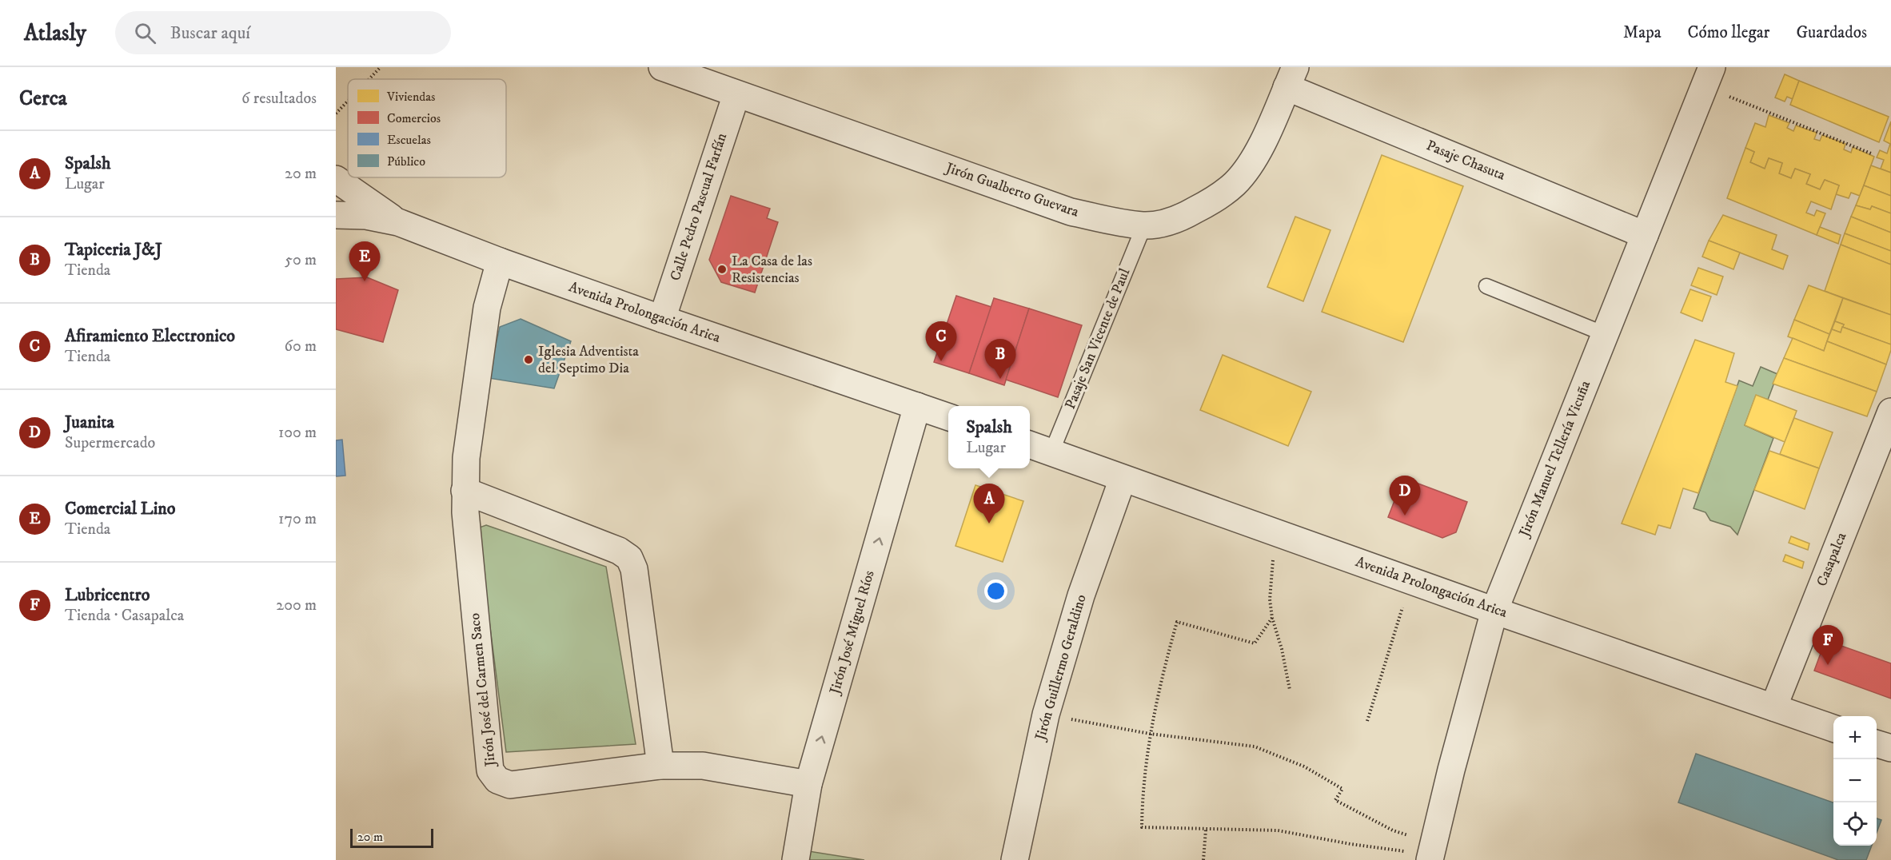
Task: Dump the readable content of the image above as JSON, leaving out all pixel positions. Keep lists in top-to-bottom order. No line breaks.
{"streets":{"street":["Pasaje Chasuta","Jirón Gualberto Guevara","Calle Pedro Pascual Farfán","Avenida Prolongación Arica","Jirón Manuel Tellería Vicuña","Casapalca","Jirón José Miguel Ríos","Jirón Guillermo Geraldino","Jirón José del Carmen Saco"],"lane":["Pasaje San Vicente de Paul"]},"crossings":[["Pasaje Chasuta","Jirón Gualberto Guevara"],["Pasaje Chasuta","Jirón Manuel Tellería Vicuña"],["Jirón Gualberto Guevara","Calle Pedro Pascual Farfán"],["Jirón Gualberto Guevara","Pasaje San Vicente de Paul"],["Calle Pedro Pascual Farfán","Avenida Prolongación Arica"],["Avenida Prolongación Arica","Pasaje San Vicente de Paul"],["Avenida Prolongación Arica","Jirón Manuel Tellería Vicuña"],["Avenida Prolongación Arica","Casapalca"],["Avenida Prolongación Arica","Jirón José Miguel Ríos"],["Avenida Prolongación Arica","Jirón Guillermo Geraldino"],["Avenida Prolongación Arica","Jirón José del Carmen Saco"],["Jirón José Miguel Ríos","Jirón José del Carmen Saco"]],"one_way":["Jirón José Miguel Ríos"],"places":["La Casa de las Resistencias","Iglesia Adventista del Septimo Dia"],"legend":["Viviendas","Comercios","Escuelas","Público"],"scale_bar":"20 m","page":{"header":"Atlasly","search":"Buscar aquí","nav":["Mapa","Cómo llegar","Guardados"],"heading":["Cerca","6 resultados"],"list":[{"mark":"A","name":"Spalsh","note":"Lugar","value":"20 m"},{"mark":"B","name":"Tapiceria J&J","note":"Tienda","value":"50 m"},{"mark":"C","name":"Afiramiento Electronico","note":"Tienda","value":"60 m"},{"mark":"D","name":"Juanita","note":"Supermercado","value":"100 m"},{"mark":"E","name":"Comercial Lino","note":"Tienda","value":"170 m"},{"mark":"F","name":"Lubricentro","note":"Tienda · Casapalca","value":"200 m"}],"pins":["E","C","B","D","A","F"],"popup":["Spalsh","Lugar"],"map_buttons":["+","−"],"scale":"20 m"}}
